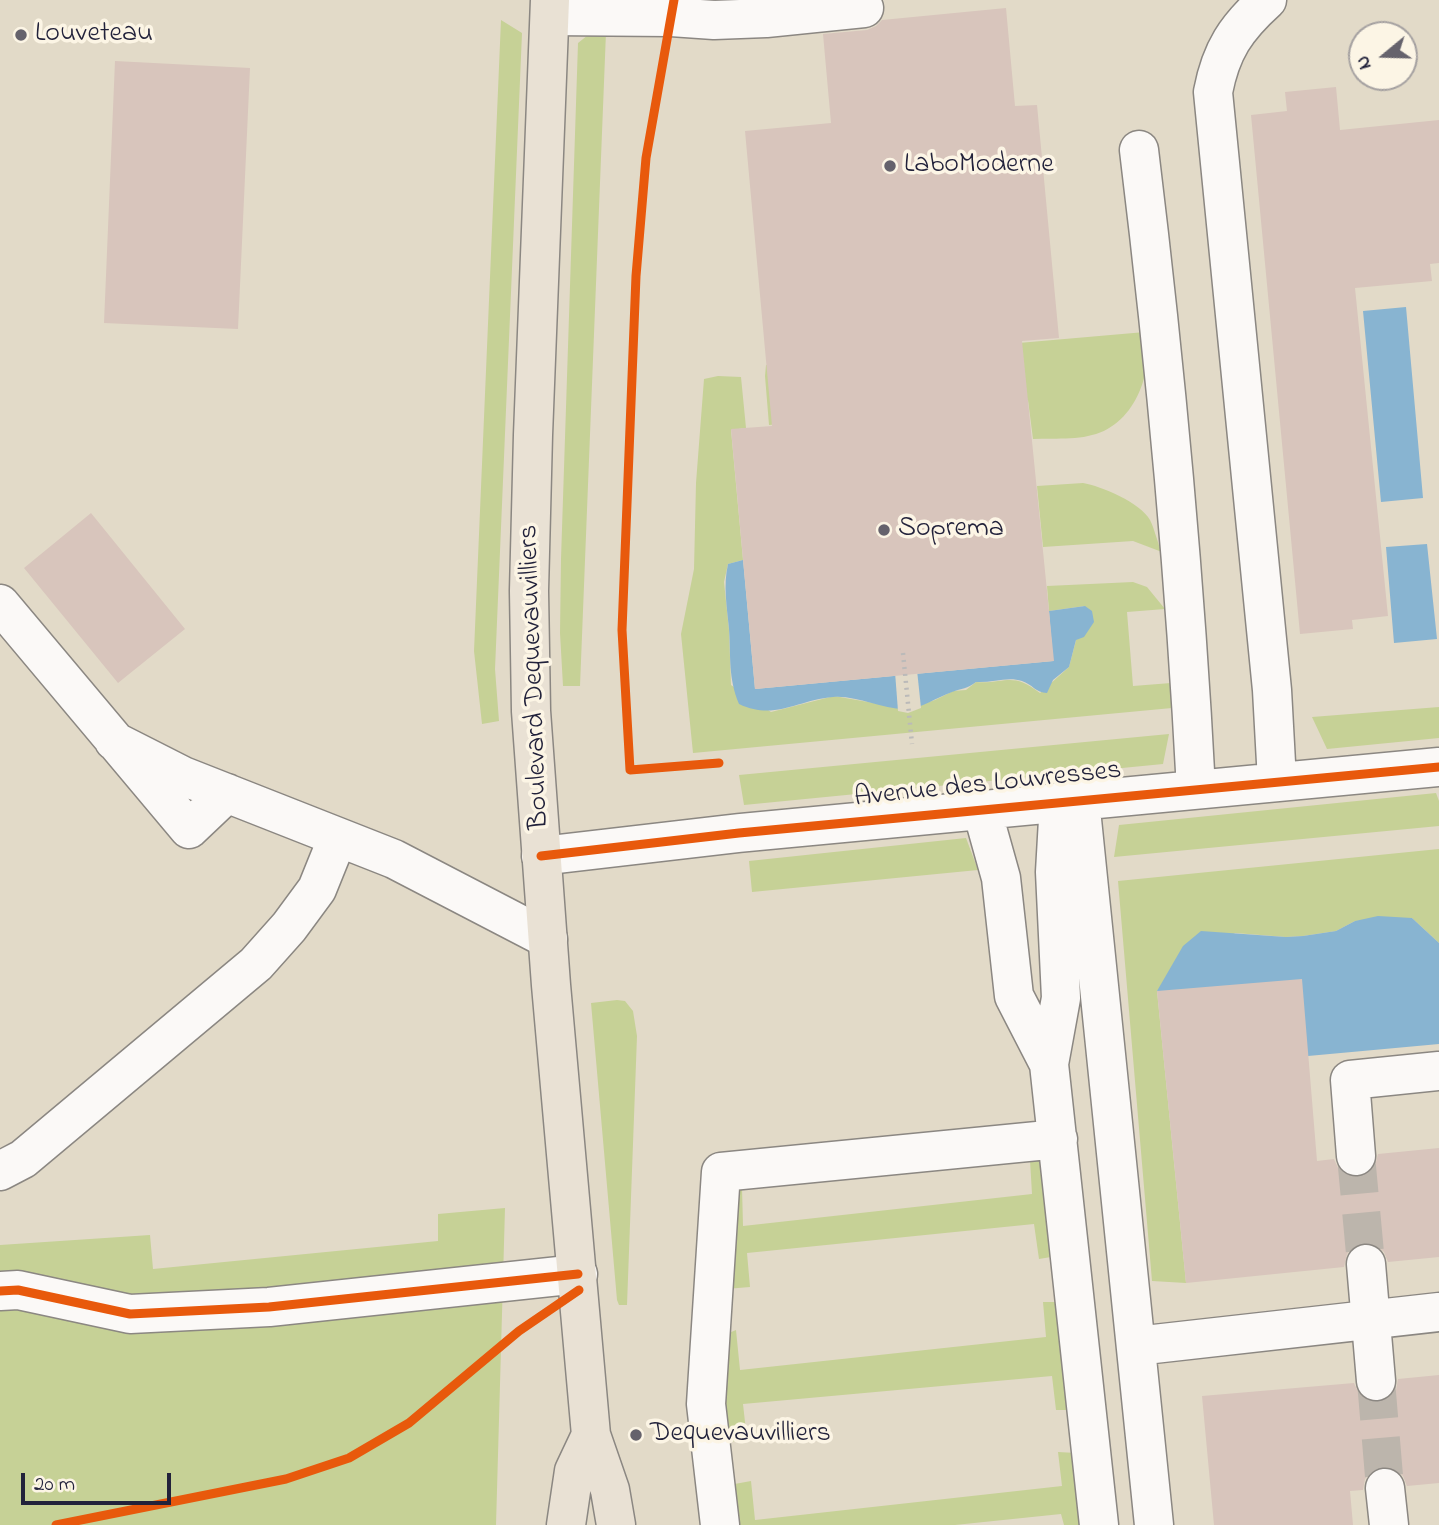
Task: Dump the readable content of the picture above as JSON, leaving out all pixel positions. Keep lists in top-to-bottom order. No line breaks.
{"streets":{"main road":["Boulevard Dequevauvilliers"],"street":["Avenue des Louvresses"]},"crossings":[["Boulevard Dequevauvilliers","Avenue des Louvresses"]],"places":["Louveteau","LaboModerne","Soprema","Dequevauvilliers"],"scale_bar":"20 m","north":"left"}
